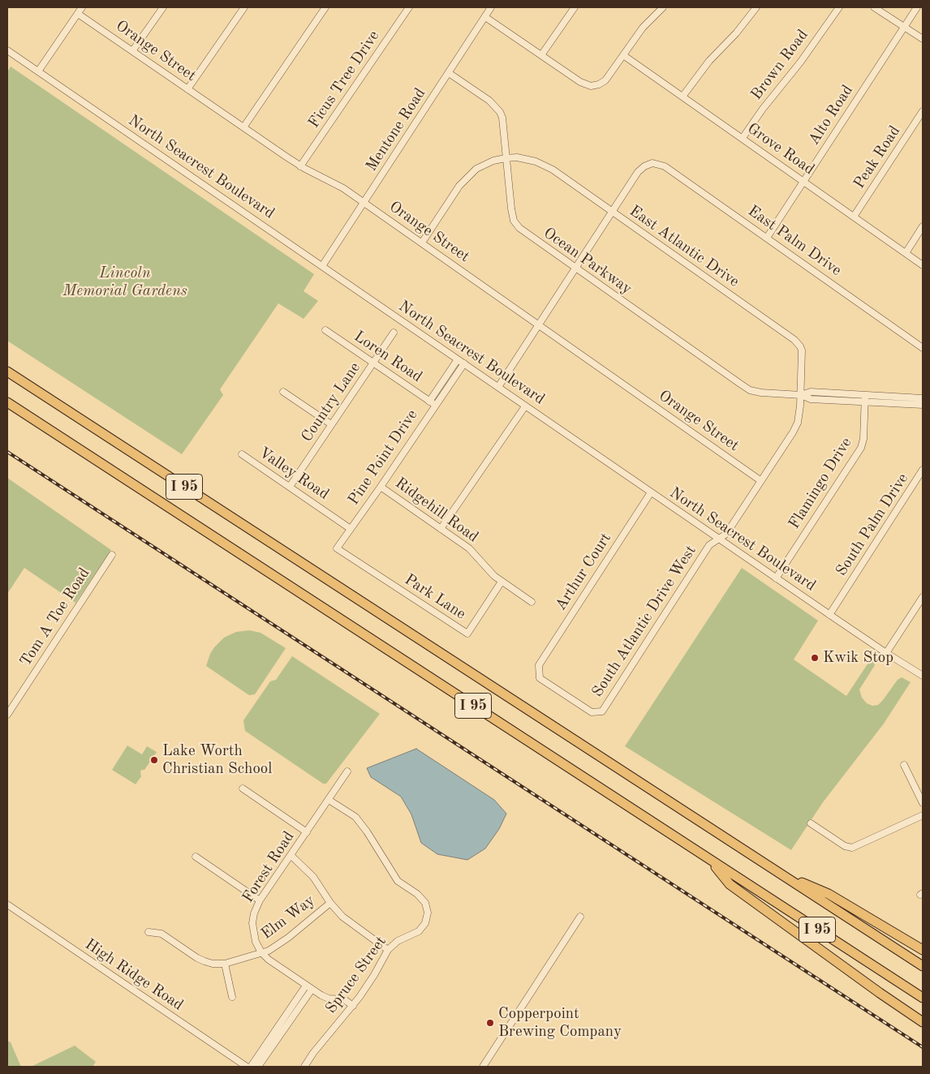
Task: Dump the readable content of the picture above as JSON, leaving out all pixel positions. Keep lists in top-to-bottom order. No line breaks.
{"streets":{"highway":["I 95"],"street":["Orange Street","Brown Road","Ficus Tree Drive","Alto Road","Mentone Road","Grove Road","Peak Road","North Seacrest Boulevard","East Palm Drive","East Atlantic Drive","Ocean Parkway","Loren Road","Country Lane","Pine Point Drive","Valley Road","Flamingo Drive","Ridgehill Road","South Palm Drive","Arthur Court","Park Lane","Tom A Toe Road","South Atlantic Drive West","Forest Road","Elm Way","High Ridge Road","Spruce Street"]},"crossings":[["Orange Street","Ficus Tree Drive"],["Orange Street","Mentone Road"],["Orange Street","East Atlantic Drive"],["Brown Road","Grove Road"],["Alto Road","Grove Road"],["Alto Road","East Palm Drive"],["Mentone Road","North Seacrest Boulevard"],["Mentone Road","Ocean Parkway"],["Grove Road","Peak Road"],["North Seacrest Boulevard","East Atlantic Drive"],["North Seacrest Boulevard","Pine Point Drive"],["North Seacrest Boulevard","Flamingo Drive"],["North Seacrest Boulevard","South Palm Drive"],["North Seacrest Boulevard","Arthur Court"],["North Seacrest Boulevard","South Atlantic Drive West"],["East Palm Drive","East Atlantic Drive"],["East Atlantic Drive","Ocean Parkway"],["East Atlantic Drive","South Atlantic Drive West"],["Ocean Parkway","Flamingo Drive"],["Loren Road","Country Lane"],["Loren Road","Pine Point Drive"],["Country Lane","Valley Road"],["Pine Point Drive","Valley Road"],["Pine Point Drive","Ridgehill Road"],["Pine Point Drive","Park Lane"],["Ridgehill Road","Park Lane"],["Arthur Court","South Atlantic Drive West"],["Forest Road","Elm Way"],["Forest Road","Spruce Street"]],"parks":["Lincoln Memorial Gardens"],"places":["Kwik Stop","Lake Worth Christian School","Copperpoint Brewing Company"]}
